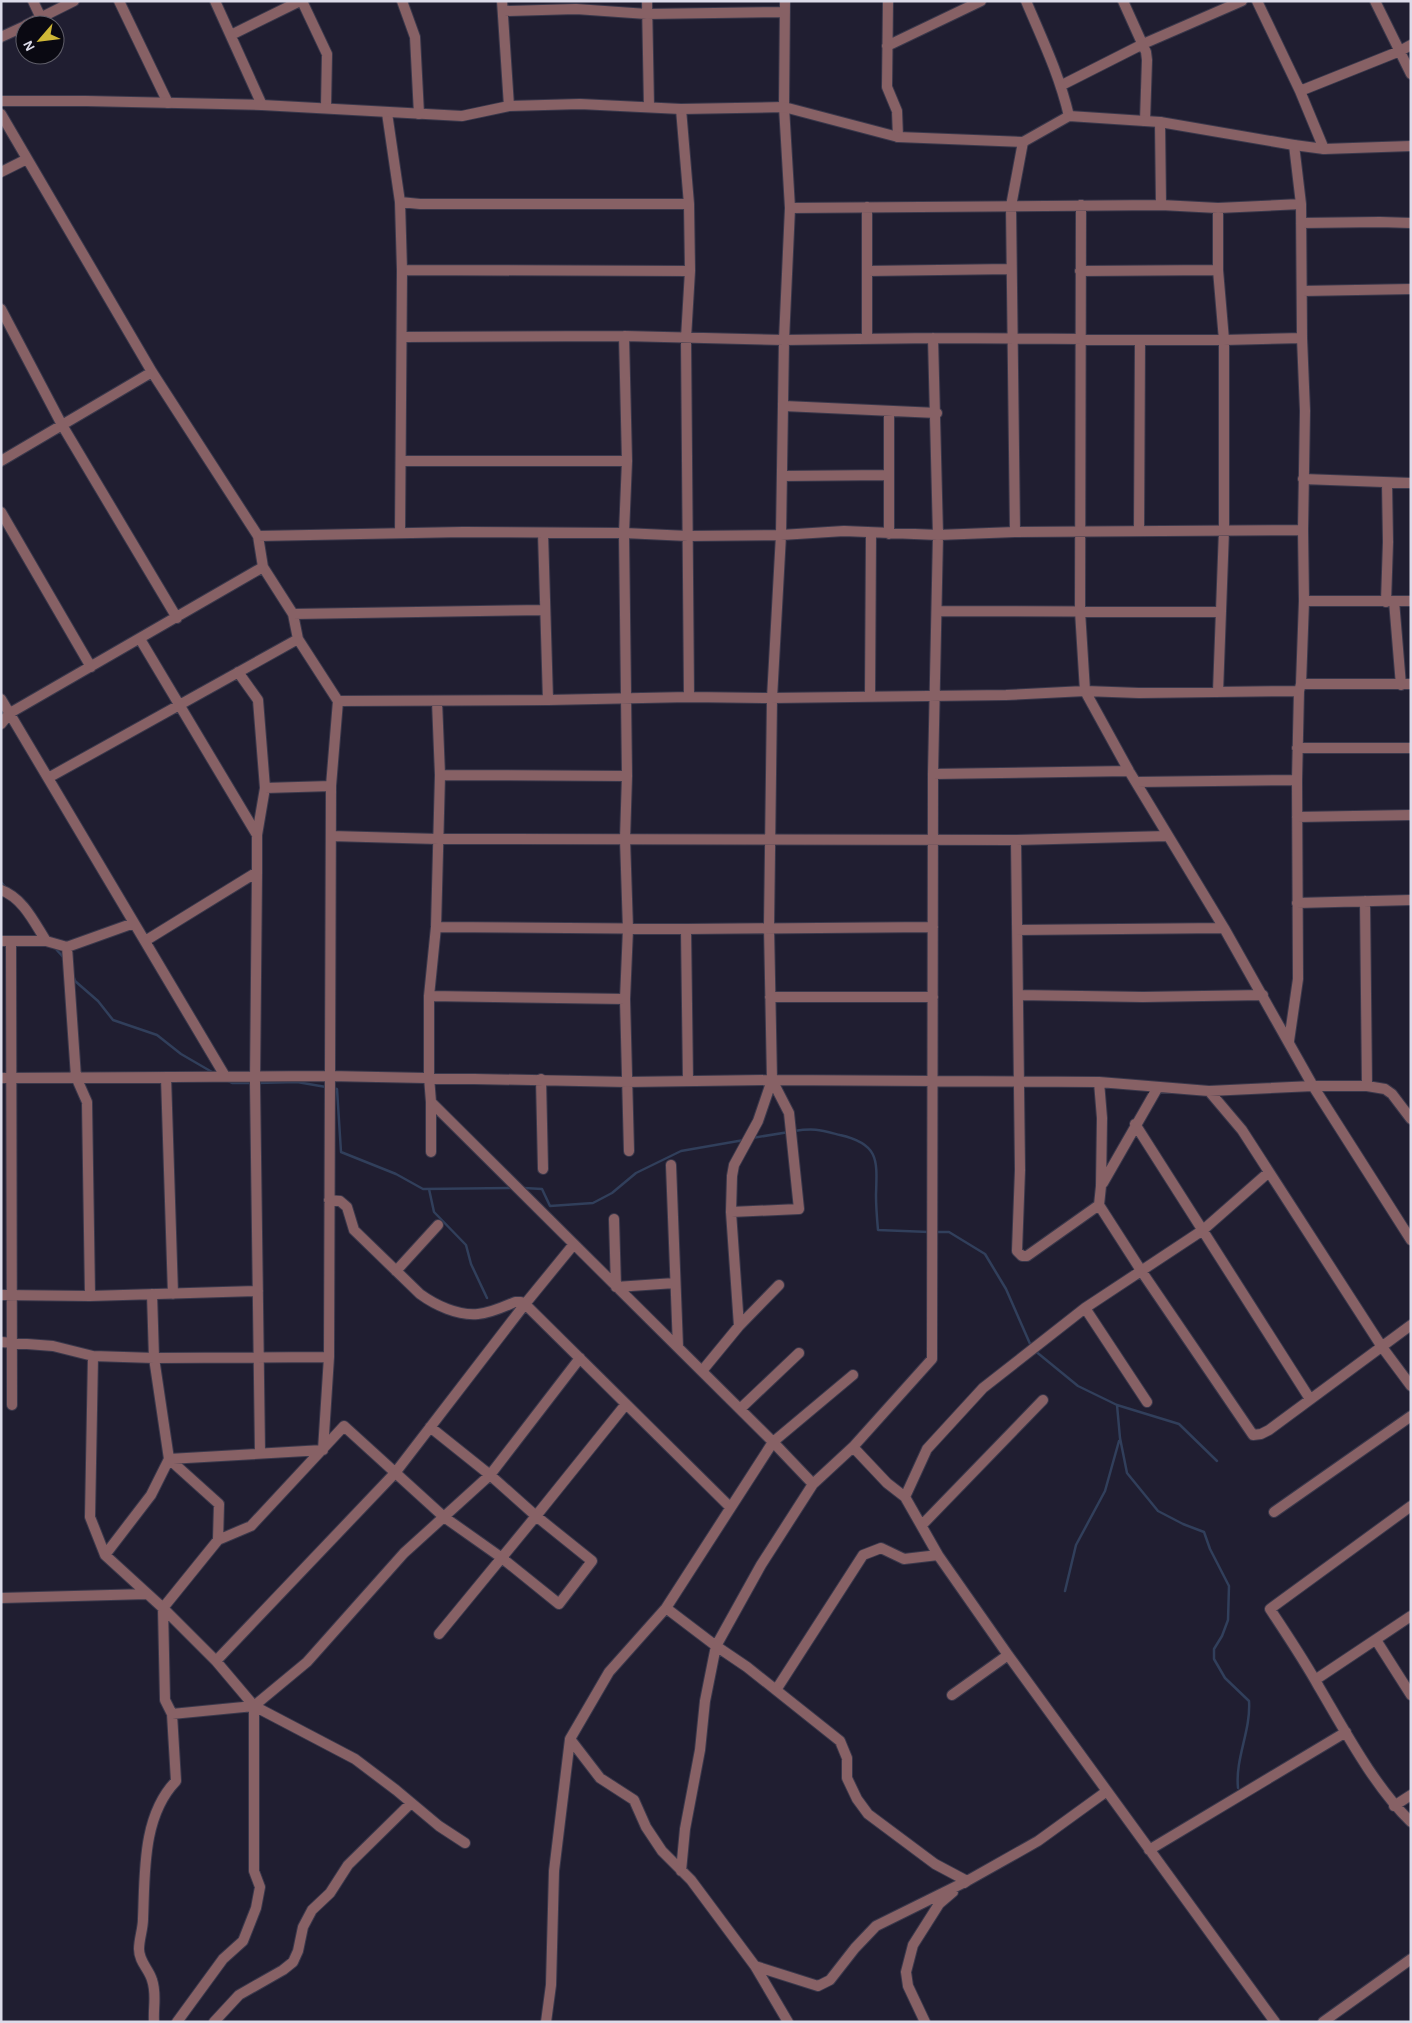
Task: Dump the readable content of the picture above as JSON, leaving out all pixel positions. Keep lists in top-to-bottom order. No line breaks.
{"north":"bottom left"}
